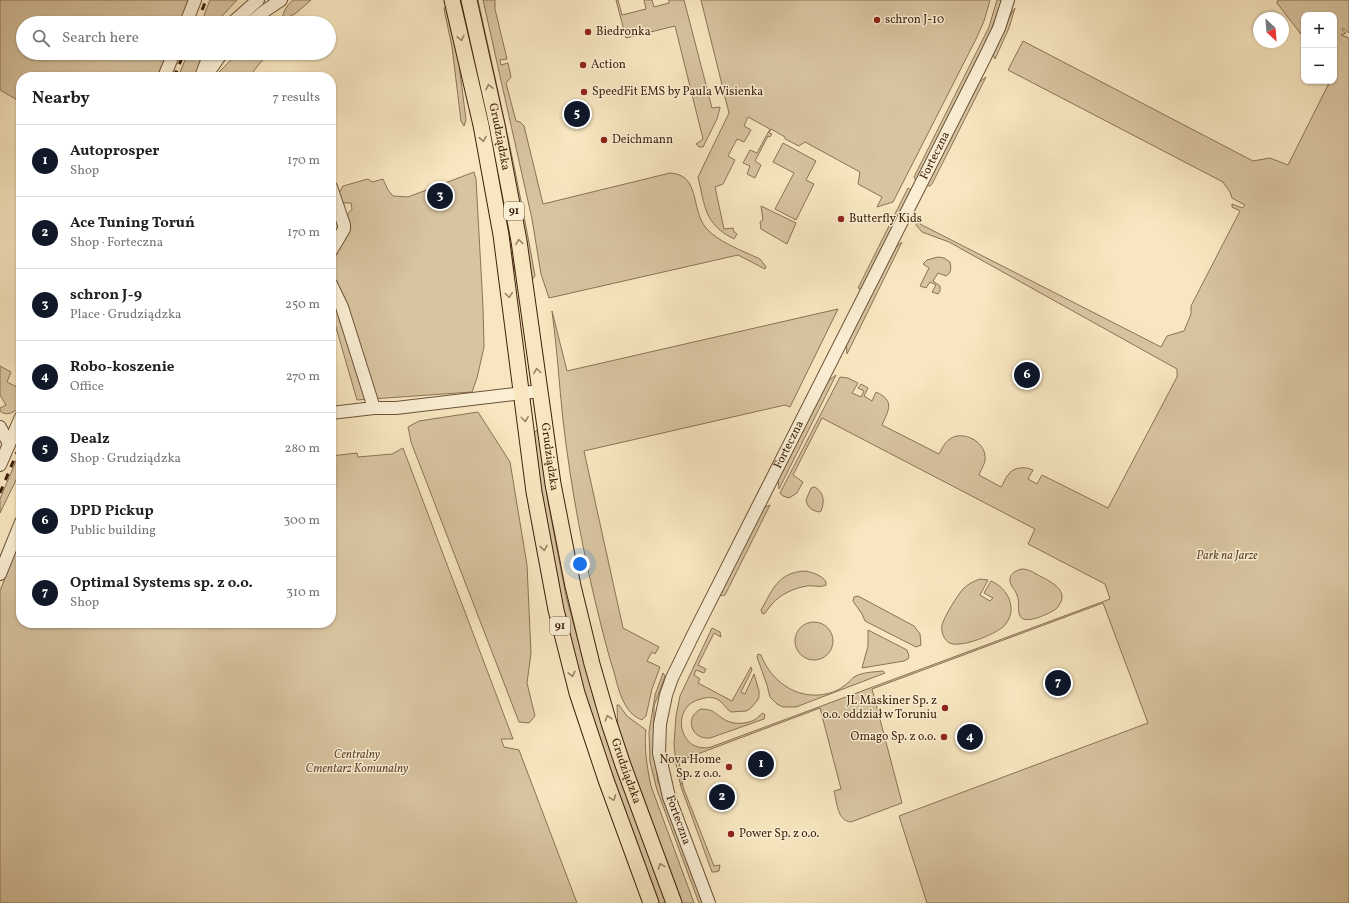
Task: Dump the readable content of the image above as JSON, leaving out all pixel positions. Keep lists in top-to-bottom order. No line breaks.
{"streets":{"main road":["Grudziądzka","91"],"street":["Forteczna"]},"parks":["Park na Jarze","Centralny Cmentarz Komunalny"],"places":["schron J-10","Biedronka","Action","SpeedFit EMS by Paula Wisienka","Deichmann","Butterfly Kids","JL Maskiner Sp. z o.o. oddział w Toruniu","Omago Sp. z o.o.","Nova Home Sp. z o.o.","Power Sp. z o.o."],"north":"bottom right","page":{"map_buttons":["+","−"],"search":"Search here","heading":["Nearby","7 results"],"pins":["5","3","6","7","4","1","2"],"list":[{"mark":"1","name":"Autoprosper","note":"Shop","value":"170 m"},{"mark":"2","name":"Ace Tuning Toruń","note":"Shop · Forteczna","value":"170 m"},{"mark":"3","name":"schron J-9","note":"Place · Grudziądzka","value":"250 m"},{"mark":"4","name":"Robo-koszenie","note":"Office","value":"270 m"},{"mark":"5","name":"Dealz","note":"Shop · Grudziądzka","value":"280 m"},{"mark":"6","name":"DPD Pickup","note":"Public building","value":"300 m"},{"mark":"7","name":"Optimal Systems sp. z o.o.","note":"Shop","value":"310 m"}]}}
